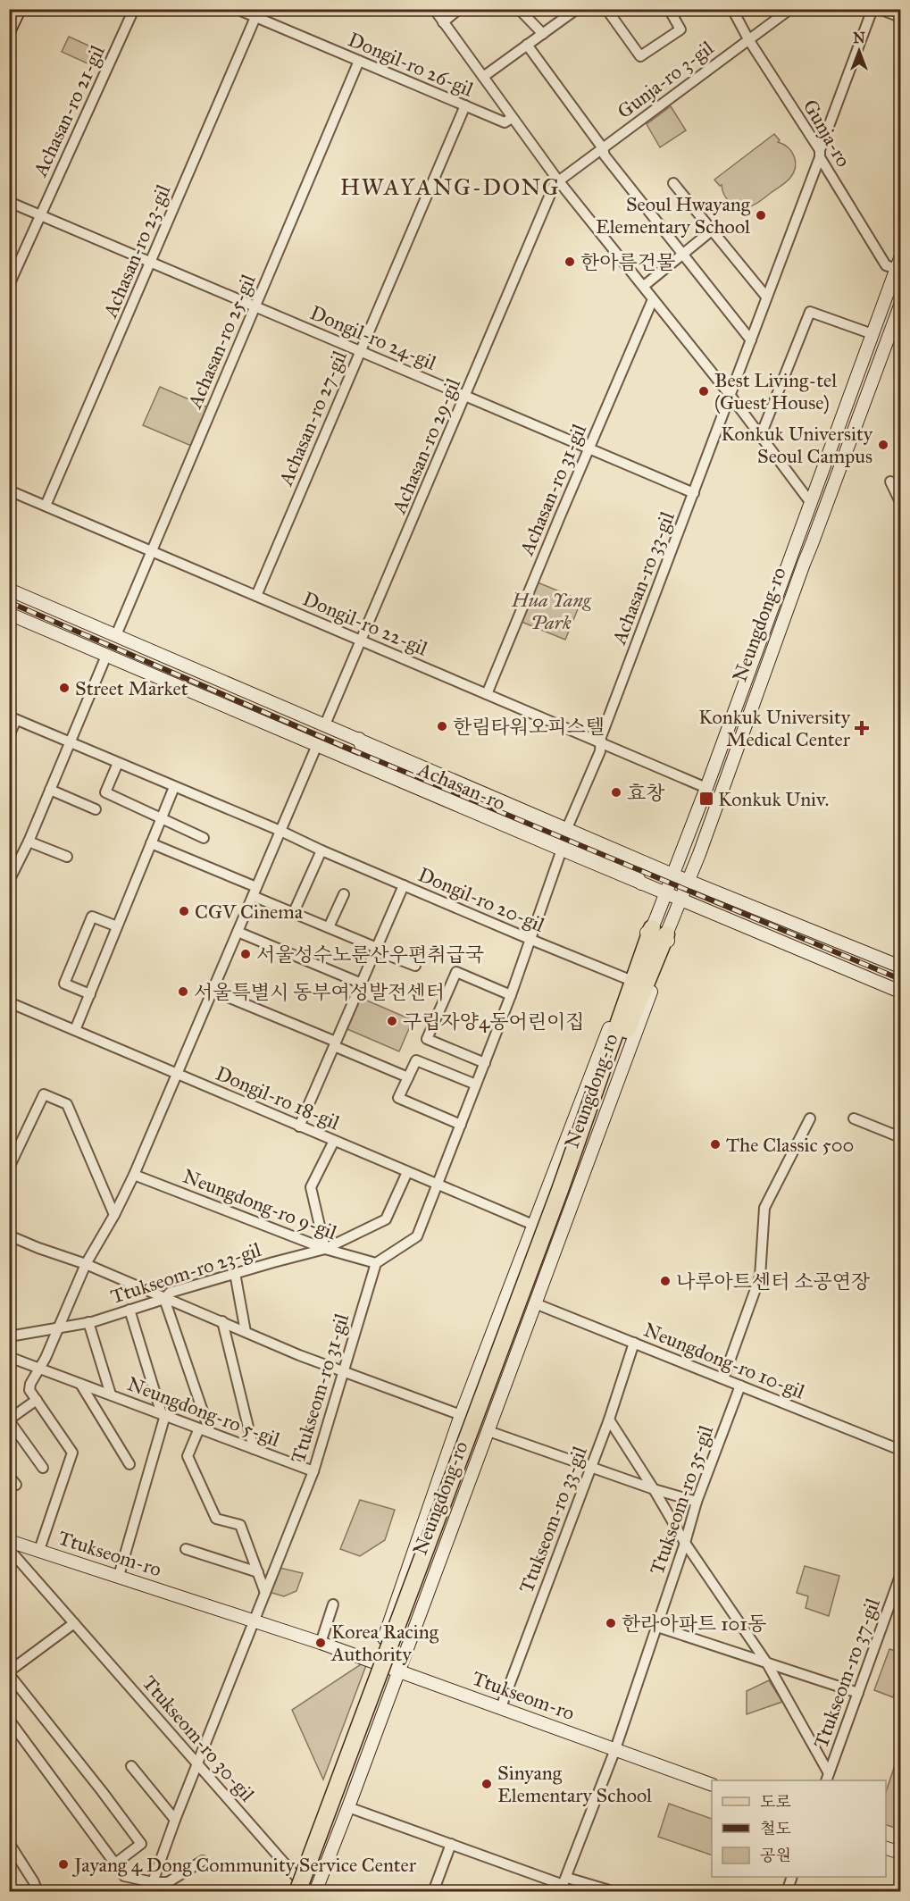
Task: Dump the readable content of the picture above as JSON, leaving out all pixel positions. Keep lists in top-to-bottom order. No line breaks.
{"streets":{"main road":["Neungdong-ro","Achasan-ro","Ttukseom-ro"],"street":["Dongil-ro 26-gil","Gunja-ro 3-gil","Achasan-ro 21-gil","Gunja-ro","Achasan-ro 23-gil","Dongil-ro 24-gil","Achasan-ro 25-gil","Achasan-ro 27-gil","Achasan-ro 29-gil","Achasan-ro 31-gil","Achasan-ro 33-gil","Dongil-ro 22-gil","Dongil-ro 20-gil","Dongil-ro 18-gil","Neungdong-ro 9-gil","Ttukseom-ro 23-gil","Neungdong-ro 10-gil","Ttukseom-ro 31-gil","Neungdong-ro 5-gil","Ttukseom-ro 35-gil","Ttukseom-ro 33-gil","Ttukseom-ro 37-gil","Ttukseom-ro 30-gil"]},"crossings":[["Dongil-ro 26-gil","Achasan-ro 23-gil"],["Dongil-ro 26-gil","Achasan-ro 25-gil"],["Dongil-ro 26-gil","Achasan-ro 27-gil"],["Gunja-ro 3-gil","Gunja-ro"],["Gunja-ro 3-gil","Achasan-ro 29-gil"],["Achasan-ro 21-gil","Dongil-ro 24-gil"],["Gunja-ro","Achasan-ro 33-gil"],["Gunja-ro","Neungdong-ro"],["Achasan-ro 23-gil","Dongil-ro 24-gil"],["Achasan-ro 23-gil","Dongil-ro 22-gil"],["Dongil-ro 24-gil","Achasan-ro 25-gil"],["Dongil-ro 24-gil","Achasan-ro 27-gil"],["Dongil-ro 24-gil","Achasan-ro 29-gil"],["Dongil-ro 24-gil","Achasan-ro 31-gil"],["Dongil-ro 24-gil","Achasan-ro 33-gil"],["Achasan-ro 25-gil","Dongil-ro 22-gil"],["Achasan-ro 25-gil","Achasan-ro"],["Achasan-ro 27-gil","Dongil-ro 22-gil"],["Achasan-ro 29-gil","Dongil-ro 22-gil"],["Achasan-ro 29-gil","Achasan-ro"],["Achasan-ro 31-gil","Dongil-ro 22-gil"],["Achasan-ro 33-gil","Dongil-ro 22-gil"],["Achasan-ro 33-gil","Achasan-ro"],["Dongil-ro 22-gil","Neungdong-ro"],["Neungdong-ro","Achasan-ro"],["Neungdong-ro","Dongil-ro 20-gil"],["Neungdong-ro","Dongil-ro 18-gil"],["Neungdong-ro","Neungdong-ro 10-gil"],["Neungdong-ro","Ttukseom-ro"],["Neungdong-ro","Ttukseom-ro 30-gil"],["Dongil-ro 18-gil","Ttukseom-ro 23-gil"],["Neungdong-ro 9-gil","Ttukseom-ro 23-gil"],["Neungdong-ro 9-gil","Ttukseom-ro 31-gil"],["Neungdong-ro 10-gil","Ttukseom-ro 35-gil"],["Neungdong-ro 10-gil","Ttukseom-ro 33-gil"],["Ttukseom-ro 31-gil","Neungdong-ro 5-gil"],["Ttukseom-ro 31-gil","Ttukseom-ro"],["Ttukseom-ro 31-gil","Ttukseom-ro 30-gil"],["Ttukseom-ro 35-gil","Ttukseom-ro"],["Ttukseom-ro 33-gil","Ttukseom-ro"]],"districts":["HWAYANG-DONG"],"parks":["Hua Yang Park"],"places":{"other":["Seoul Hwayang Elementary School","한아름건물","Best Living-tel (Guest House)","Konkuk University Seoul Campus","Street Market","한림타워오피스텔","효창","CGV Cinema","서울성수노룬산우편취급국","서울특별시 동부여성발전센터","구립자양4동어린이집","The Classic 500","나루아트센터 소공연장","한라아파트 101동","Korea Racing Authority","Sinyang Elementary School","Jayang 4 Dong Community Service Center"],"health":["Konkuk University Medical Center"],"transit":["Konkuk Univ."]},"legend":["도로","철도","공원"],"north":"top"}
